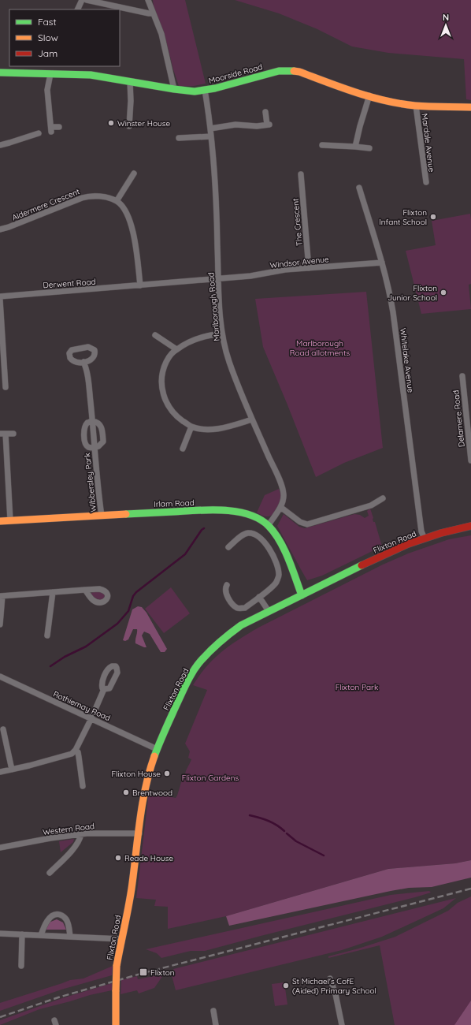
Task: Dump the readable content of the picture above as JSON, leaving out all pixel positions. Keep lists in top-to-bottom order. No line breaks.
{"streets":{"street":["Moorside Road","Mardale Avenue","Aldermere Crescent","The Crescent","Windsor Avenue","Derwent Road","Marlborough Road","Whitelake Avenue","Delamere Road","Wibbersley Park","Irlam Road","Flixton Road","Rothiemay Road","Western Road"]},"crossings":[["Moorside Road","Mardale Avenue"],["Moorside Road","Marlborough Road"],["The Crescent","Windsor Avenue"],["Windsor Avenue","Derwent Road"],["Windsor Avenue","Marlborough Road"],["Windsor Avenue","Whitelake Avenue"],["Marlborough Road","Irlam Road"],["Whitelake Avenue","Flixton Road"],["Wibbersley Park","Irlam Road"],["Irlam Road","Flixton Road"],["Flixton Road","Rothiemay Road"],["Flixton Road","Western Road"]],"parks":["Marlborough Road allotments","Flixton Park","Flixton Gardens"],"places":{"other":["Winster House","Flixton Infant School","Flixton Junior School","Flixton House","Brentwood","Reade House","St Michael's CofE (Aided) Primary School"],"transit":["Flixton"]},"legend":["Fast","Slow","Jam"],"north":"top"}
